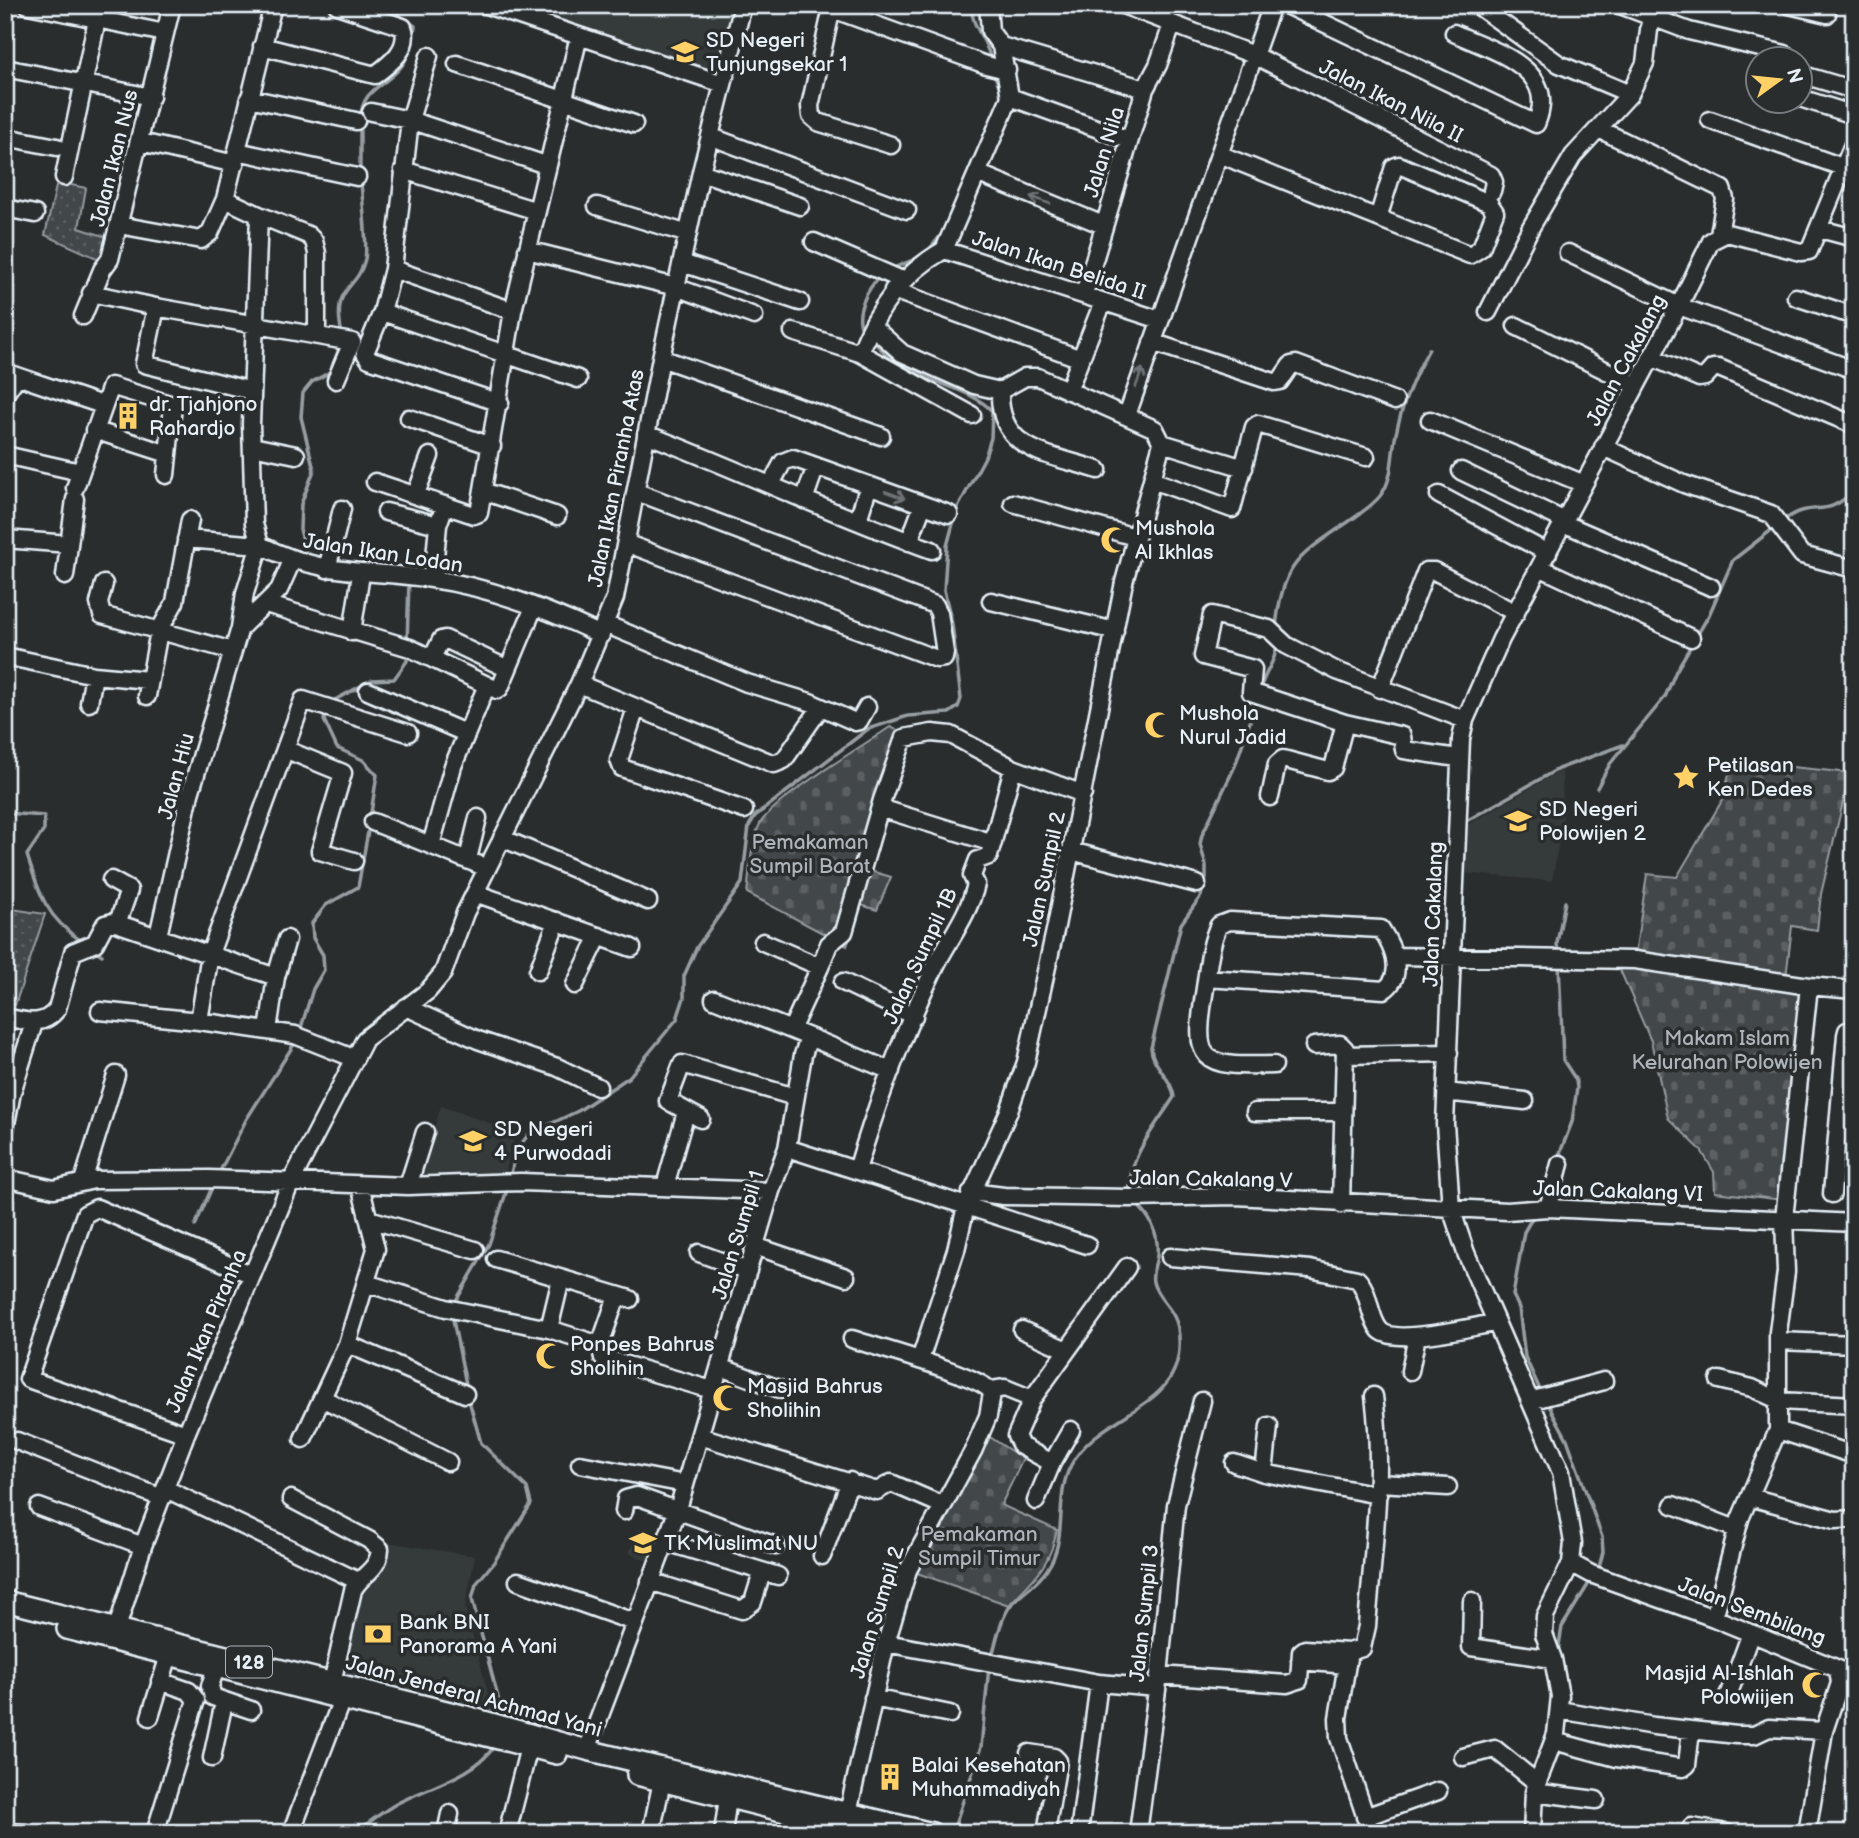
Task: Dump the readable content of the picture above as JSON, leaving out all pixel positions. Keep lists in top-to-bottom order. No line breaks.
{"streets":{"main road":["128","Jalan Jenderal Achmad Yani"],"street":["Jalan Ikan Nila II","Jalan Nila","Jalan Ikan Nus","Jalan Ikan Belida II","Jalan Cakalang","Jalan Ikan Piranha Atas","Jalan Ikan Lodan","Jalan Hiu","Jalan Sumpil 2","Jalan Sumpil 1B","Jalan Cakalang V","Jalan Cakalang VI","Jalan Sumpil 1","Jalan Ikan Piranha","Jalan Sembilang","Jalan Sumpil 3"]},"crossings":[["Jalan Nila","Jalan Ikan Belida II"],["Jalan Cakalang","Jalan Cakalang V"],["Jalan Cakalang","Jalan Cakalang VI"],["Jalan Cakalang","Jalan Sembilang"],["Jalan Ikan Piranha Atas","Jalan Ikan Lodan"],["Jalan Ikan Piranha Atas","Jalan Ikan Piranha"],["Jalan Ikan Lodan","Jalan Hiu"],["Jalan Sumpil 2","Jalan Cakalang V"],["Jalan Sumpil 2","128"],["Jalan Sumpil 2","Jalan Jenderal Achmad Yani"],["Jalan Cakalang V","Jalan Cakalang VI"],["Jalan Sumpil 1","Jalan Jenderal Achmad Yani"],["Jalan Ikan Piranha","Jalan Jenderal Achmad Yani"],["128","Jalan Jenderal Achmad Yani"]],"parks":["Pemakaman Sumpil Barat","Makam Islam Kelurahan Polowijen","Pemakaman Sumpil Timur"],"places":{"school or university":["SD Negeri Tunjungsekar 1","SD Negeri Polowijen 2","SD Negeri 4 Purwodadi","TK Muslimat NU"],"building":["dr. Tjahjono Rahardjo","Balai Kesehatan Muhammadiyah"],"mosque":["Mushola Al Ikhlas","Mushola Nurul Jadid","Ponpes Bahrus Sholihin","Masjid Bahrus Sholihin","Masjid Al-Ishlah Polowiijen"],"place":["Petilasan Ken Dedes"],"bank":["Bank BNI Panorama A Yani"]},"north":"right"}
